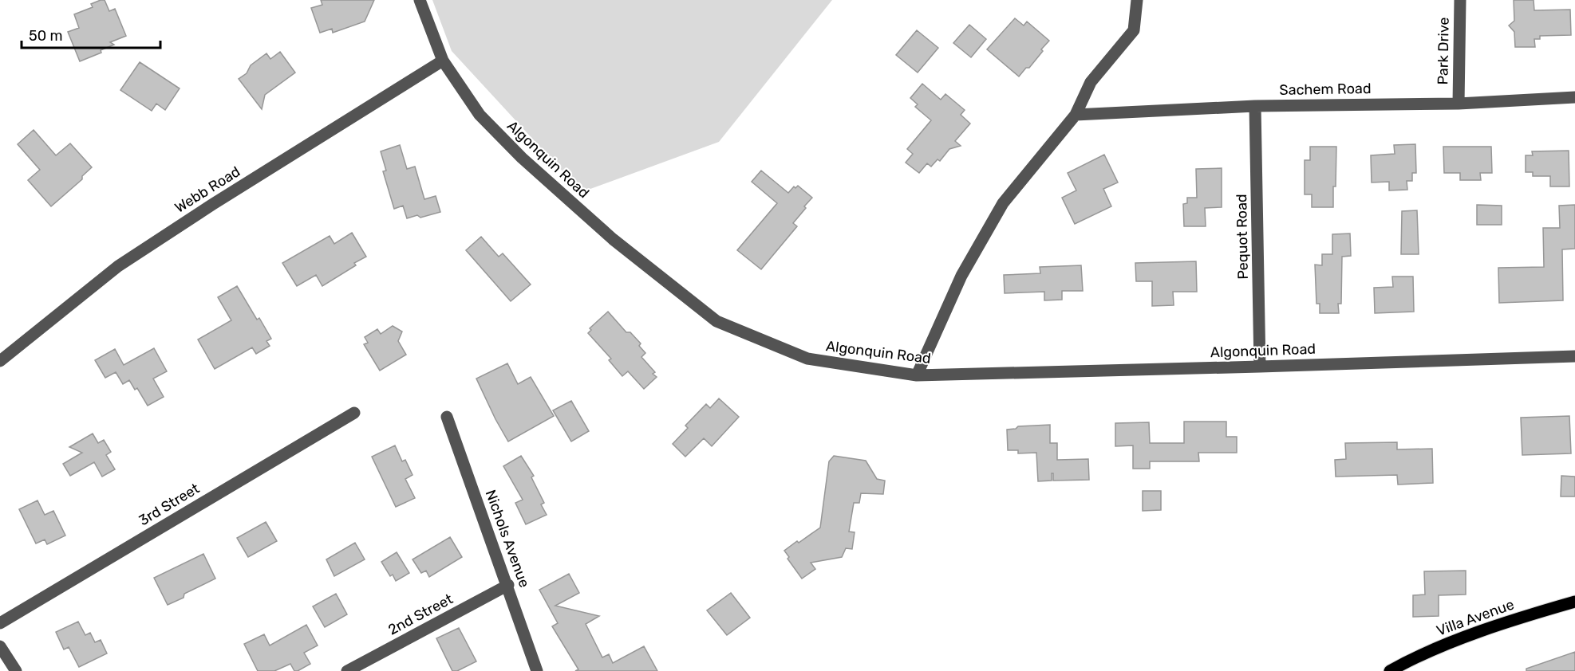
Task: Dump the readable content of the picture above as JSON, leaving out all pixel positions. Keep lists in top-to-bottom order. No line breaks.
{"streets":{"main road":["Villa Avenue"],"street":["Park Drive","Sachem Road","Algonquin Road","Webb Road","Pequot Road","3rd Street","Nichols Avenue","2nd Street"]},"crossings":[["Park Drive","Sachem Road"],["Sachem Road","Pequot Road"],["Algonquin Road","Webb Road"],["Algonquin Road","Pequot Road"],["Nichols Avenue","2nd Street"]],"scale_bar":"50 m"}
